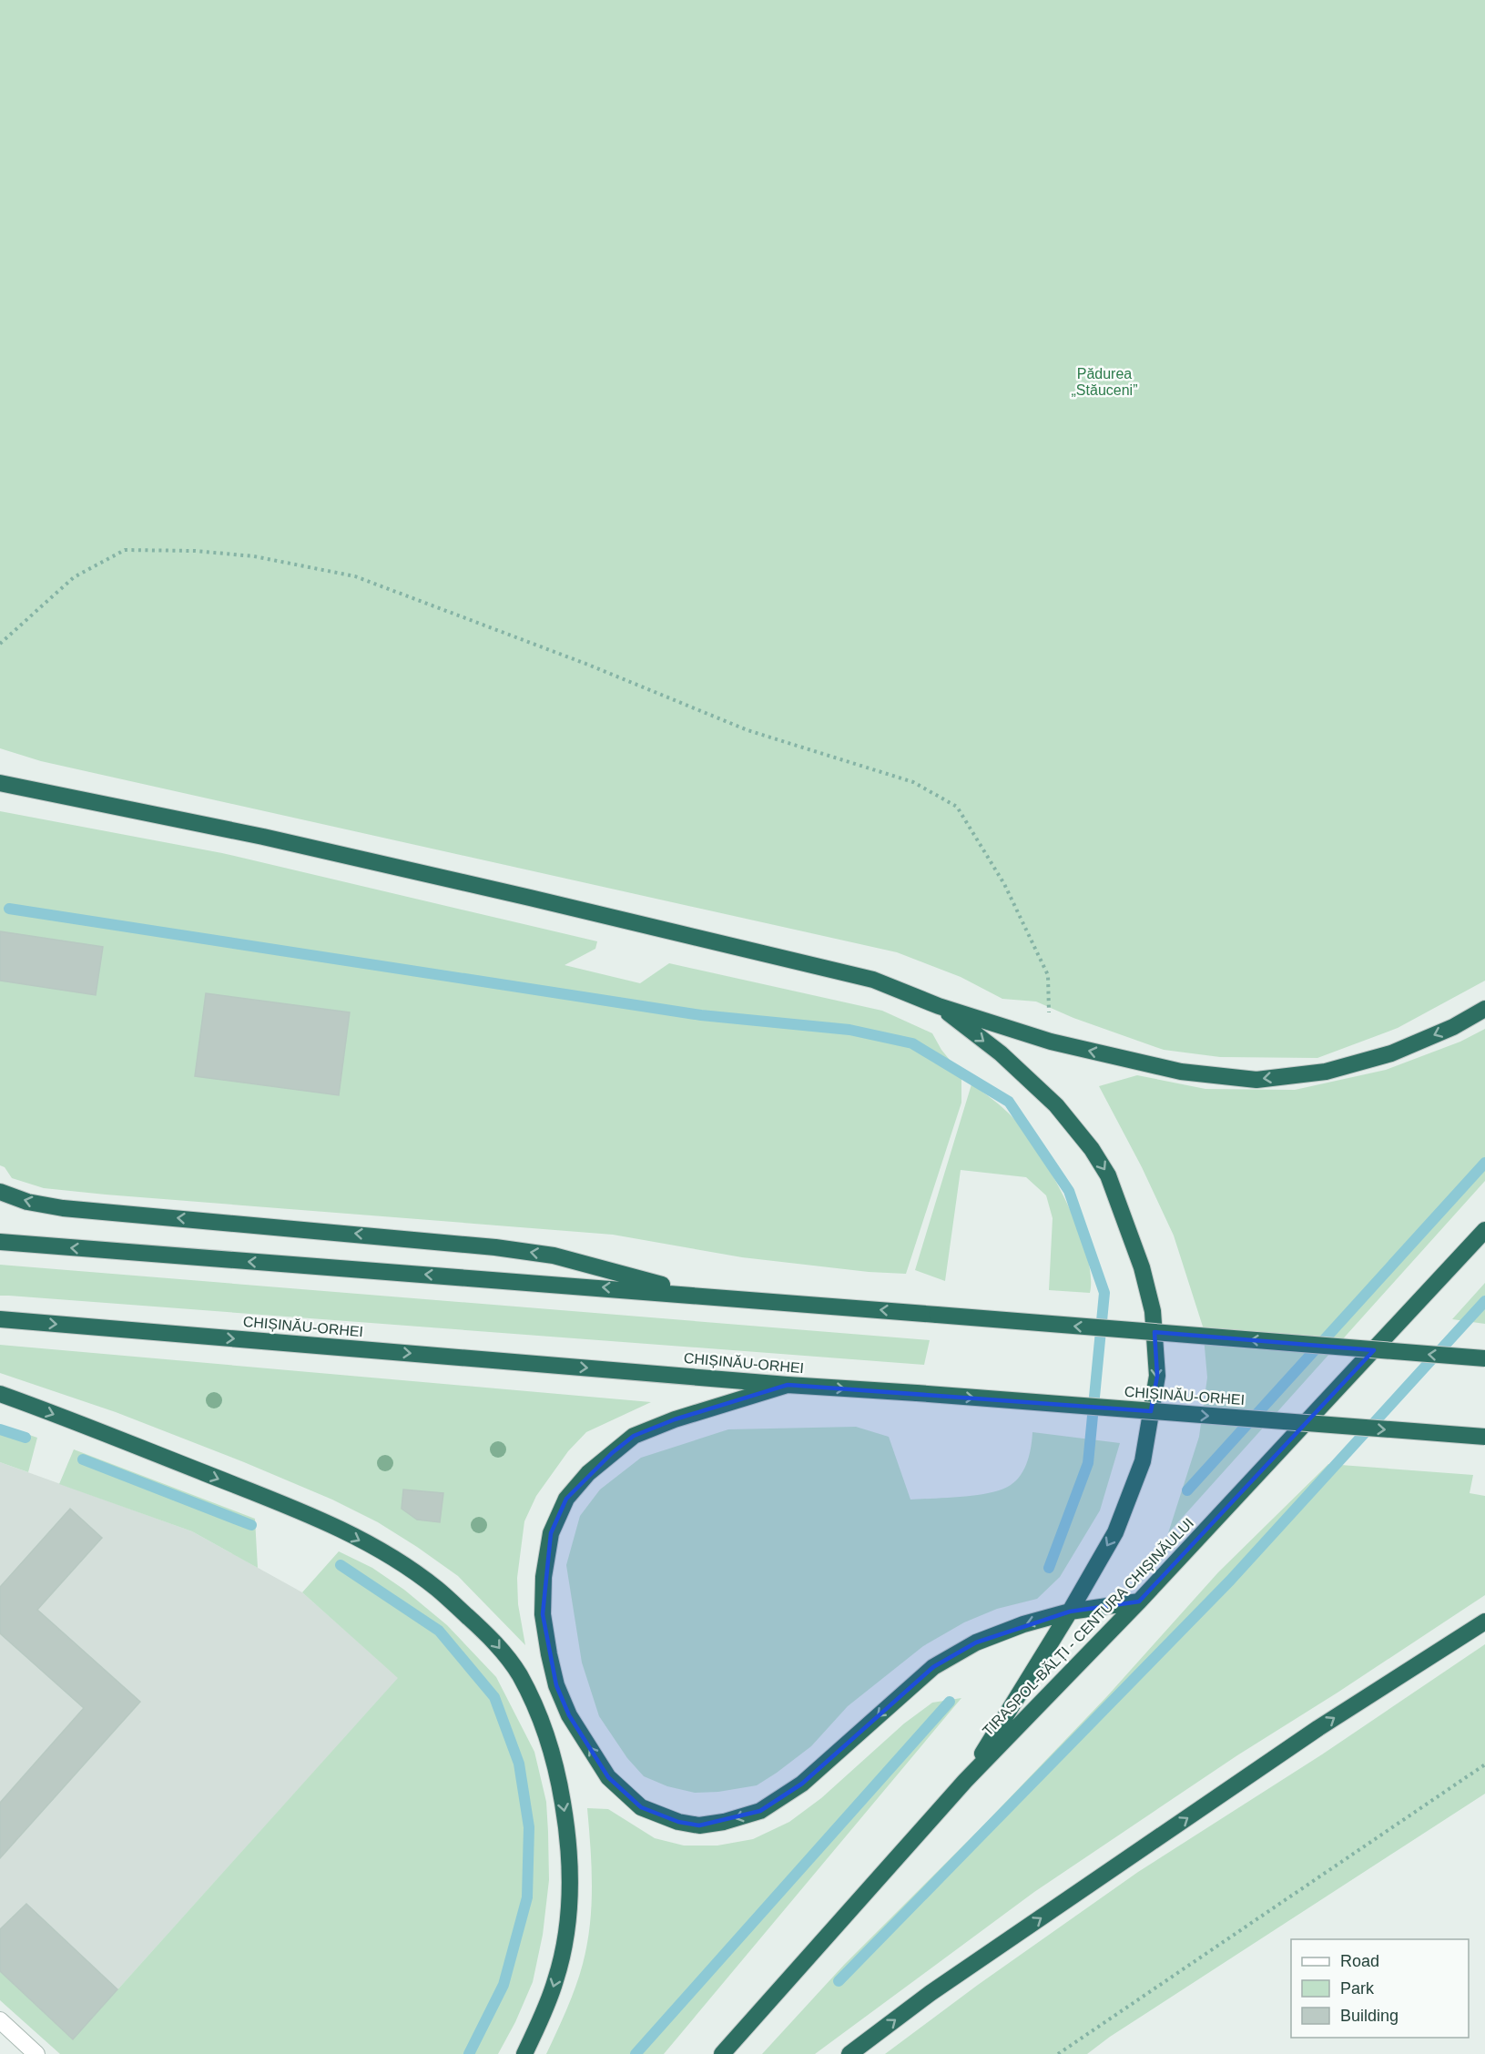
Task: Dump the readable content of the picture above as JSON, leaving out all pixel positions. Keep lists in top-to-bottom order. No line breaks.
{"streets":{"highway":["CHIȘINĂU-ORHEI","TIRASPOL-BĂLȚI - CENTURA CHIȘINĂULUI"]},"parks":["Pădurea „Stăuceni”"],"legend":["Road","Park","Building"]}
